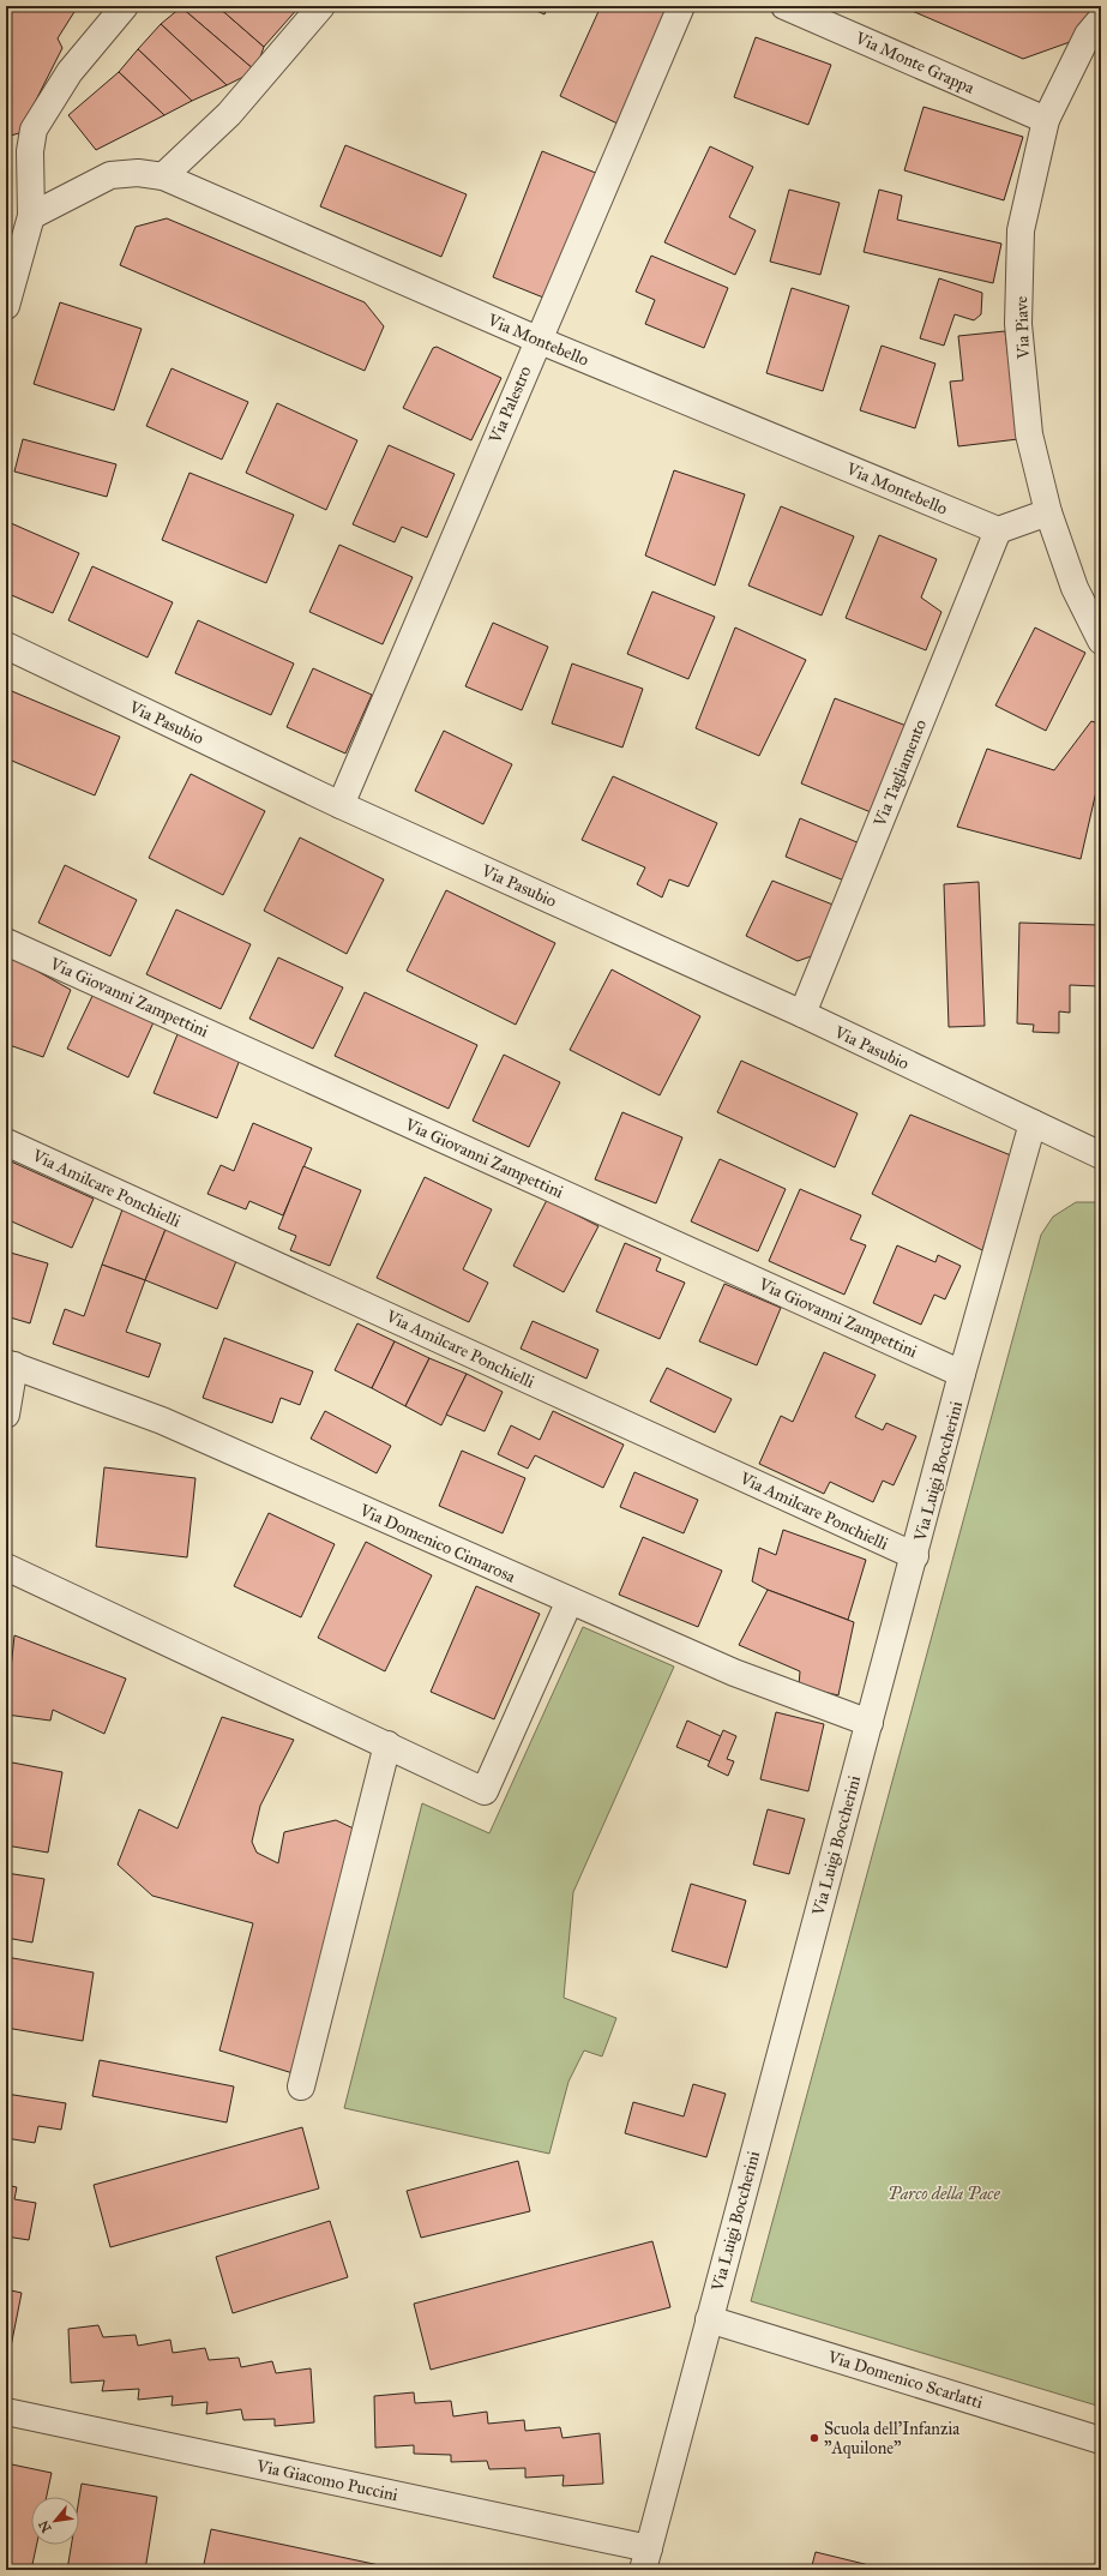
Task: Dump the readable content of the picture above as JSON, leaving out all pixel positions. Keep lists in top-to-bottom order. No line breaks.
{"streets":{"street":["Via Monte Grappa","Via Piave","Via Montebello","Via Palestro","Via Pasubio","Via Tagliamento","Via Giovanni Zampettini","Via Amilcare Ponchielli","Via Luigi Boccherini","Via Domenico Cimarosa","Via Domenico Scarlatti","Via Giacomo Puccini"]},"crossings":[["Via Monte Grappa","Via Piave"],["Via Montebello","Via Palestro"],["Via Montebello","Via Tagliamento"],["Via Palestro","Via Pasubio"],["Via Pasubio","Via Tagliamento"],["Via Pasubio","Via Luigi Boccherini"],["Via Giovanni Zampettini","Via Luigi Boccherini"],["Via Amilcare Ponchielli","Via Luigi Boccherini"],["Via Luigi Boccherini","Via Domenico Cimarosa"],["Via Luigi Boccherini","Via Domenico Scarlatti"],["Via Luigi Boccherini","Via Giacomo Puccini"]],"parks":["Parco della Pace"],"places":["Scuola dell'Infanzia \"Aquilone\""],"north":"bottom left"}
